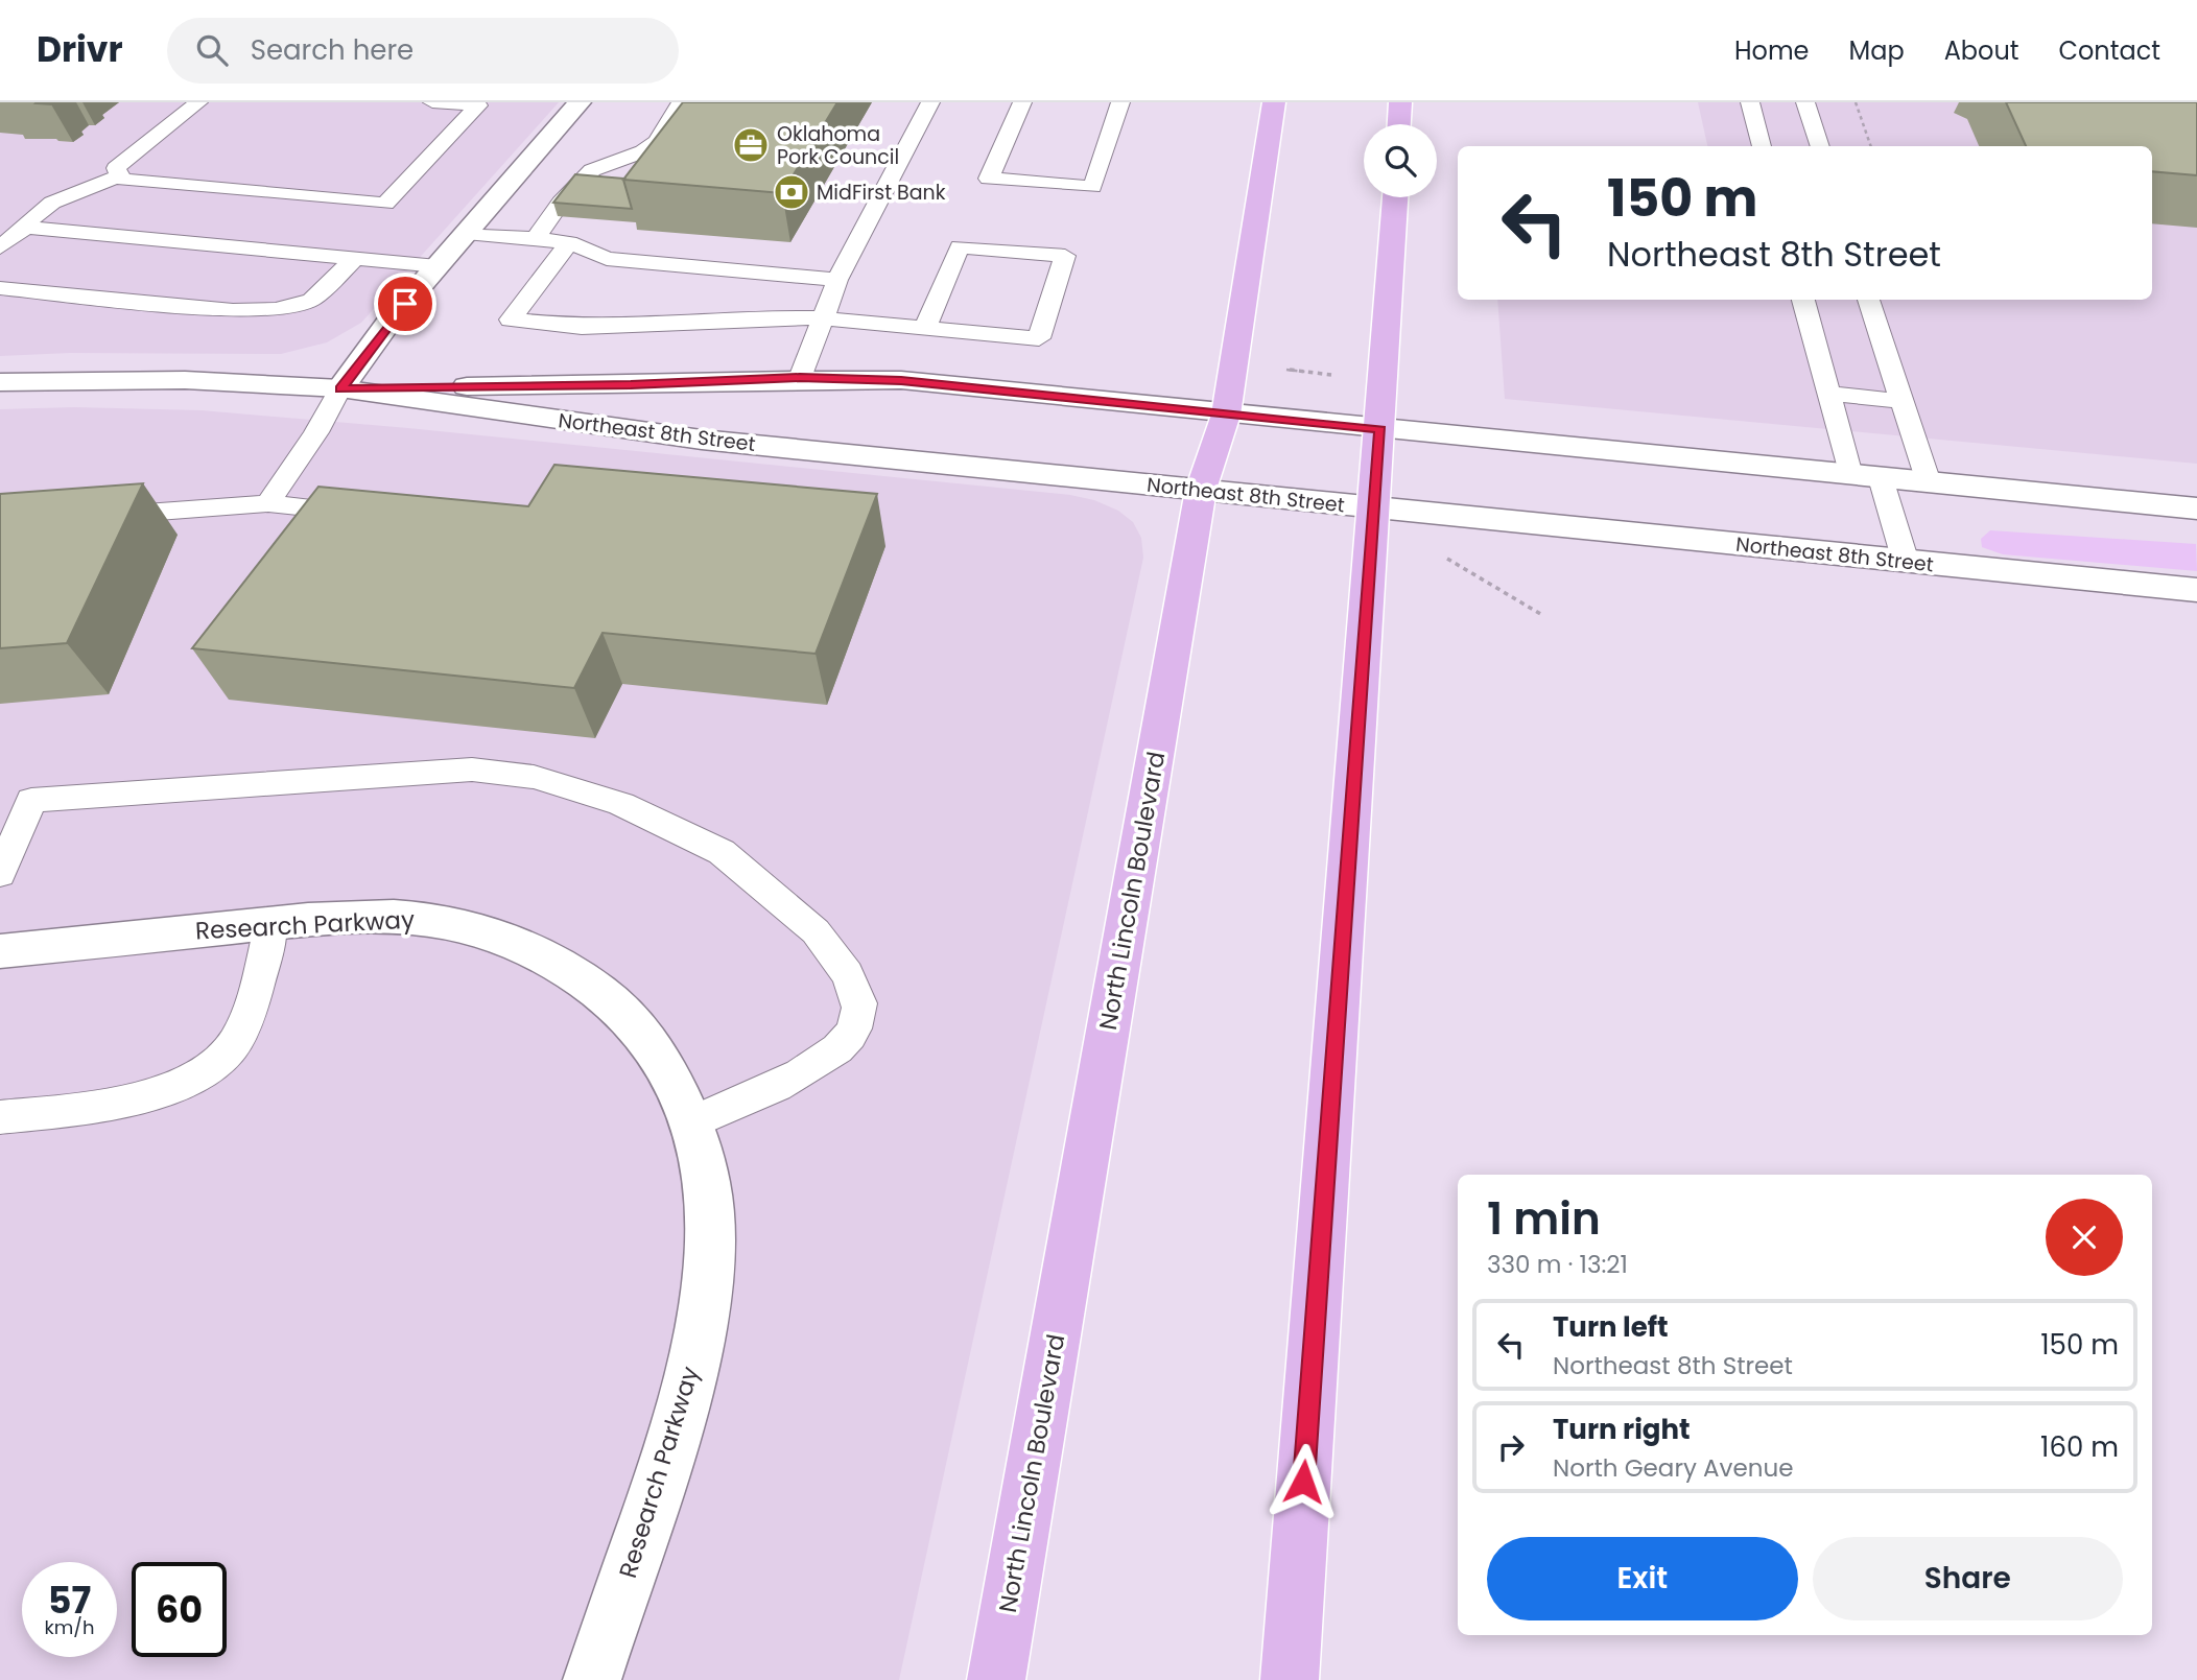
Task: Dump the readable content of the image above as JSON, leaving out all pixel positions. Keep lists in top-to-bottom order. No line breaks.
{"streets":{"main road":["Northeast 8th Street","North Lincoln Boulevard","Research Parkway"]},"crossings":[["Northeast 8th Street","North Lincoln Boulevard"]],"places":{"office":["Oklahoma Pork Council"],"bank":["MidFirst Bank"]},"page":{"header":"Drivr","search":"Search here","nav":["Home","Map","About","Contact"],"turn":["150 m","Northeast 8th Street"],"heading":["1 min","330 m · 13:21"],"list":[{"name":"Turn left","note":"Northeast 8th Street","value":"150 m"},{"name":"Turn right","note":"North Geary Avenue","value":"160 m"}],"buttons":["Exit","Share"],"speed":"57 km/h","limit":"60"}}
